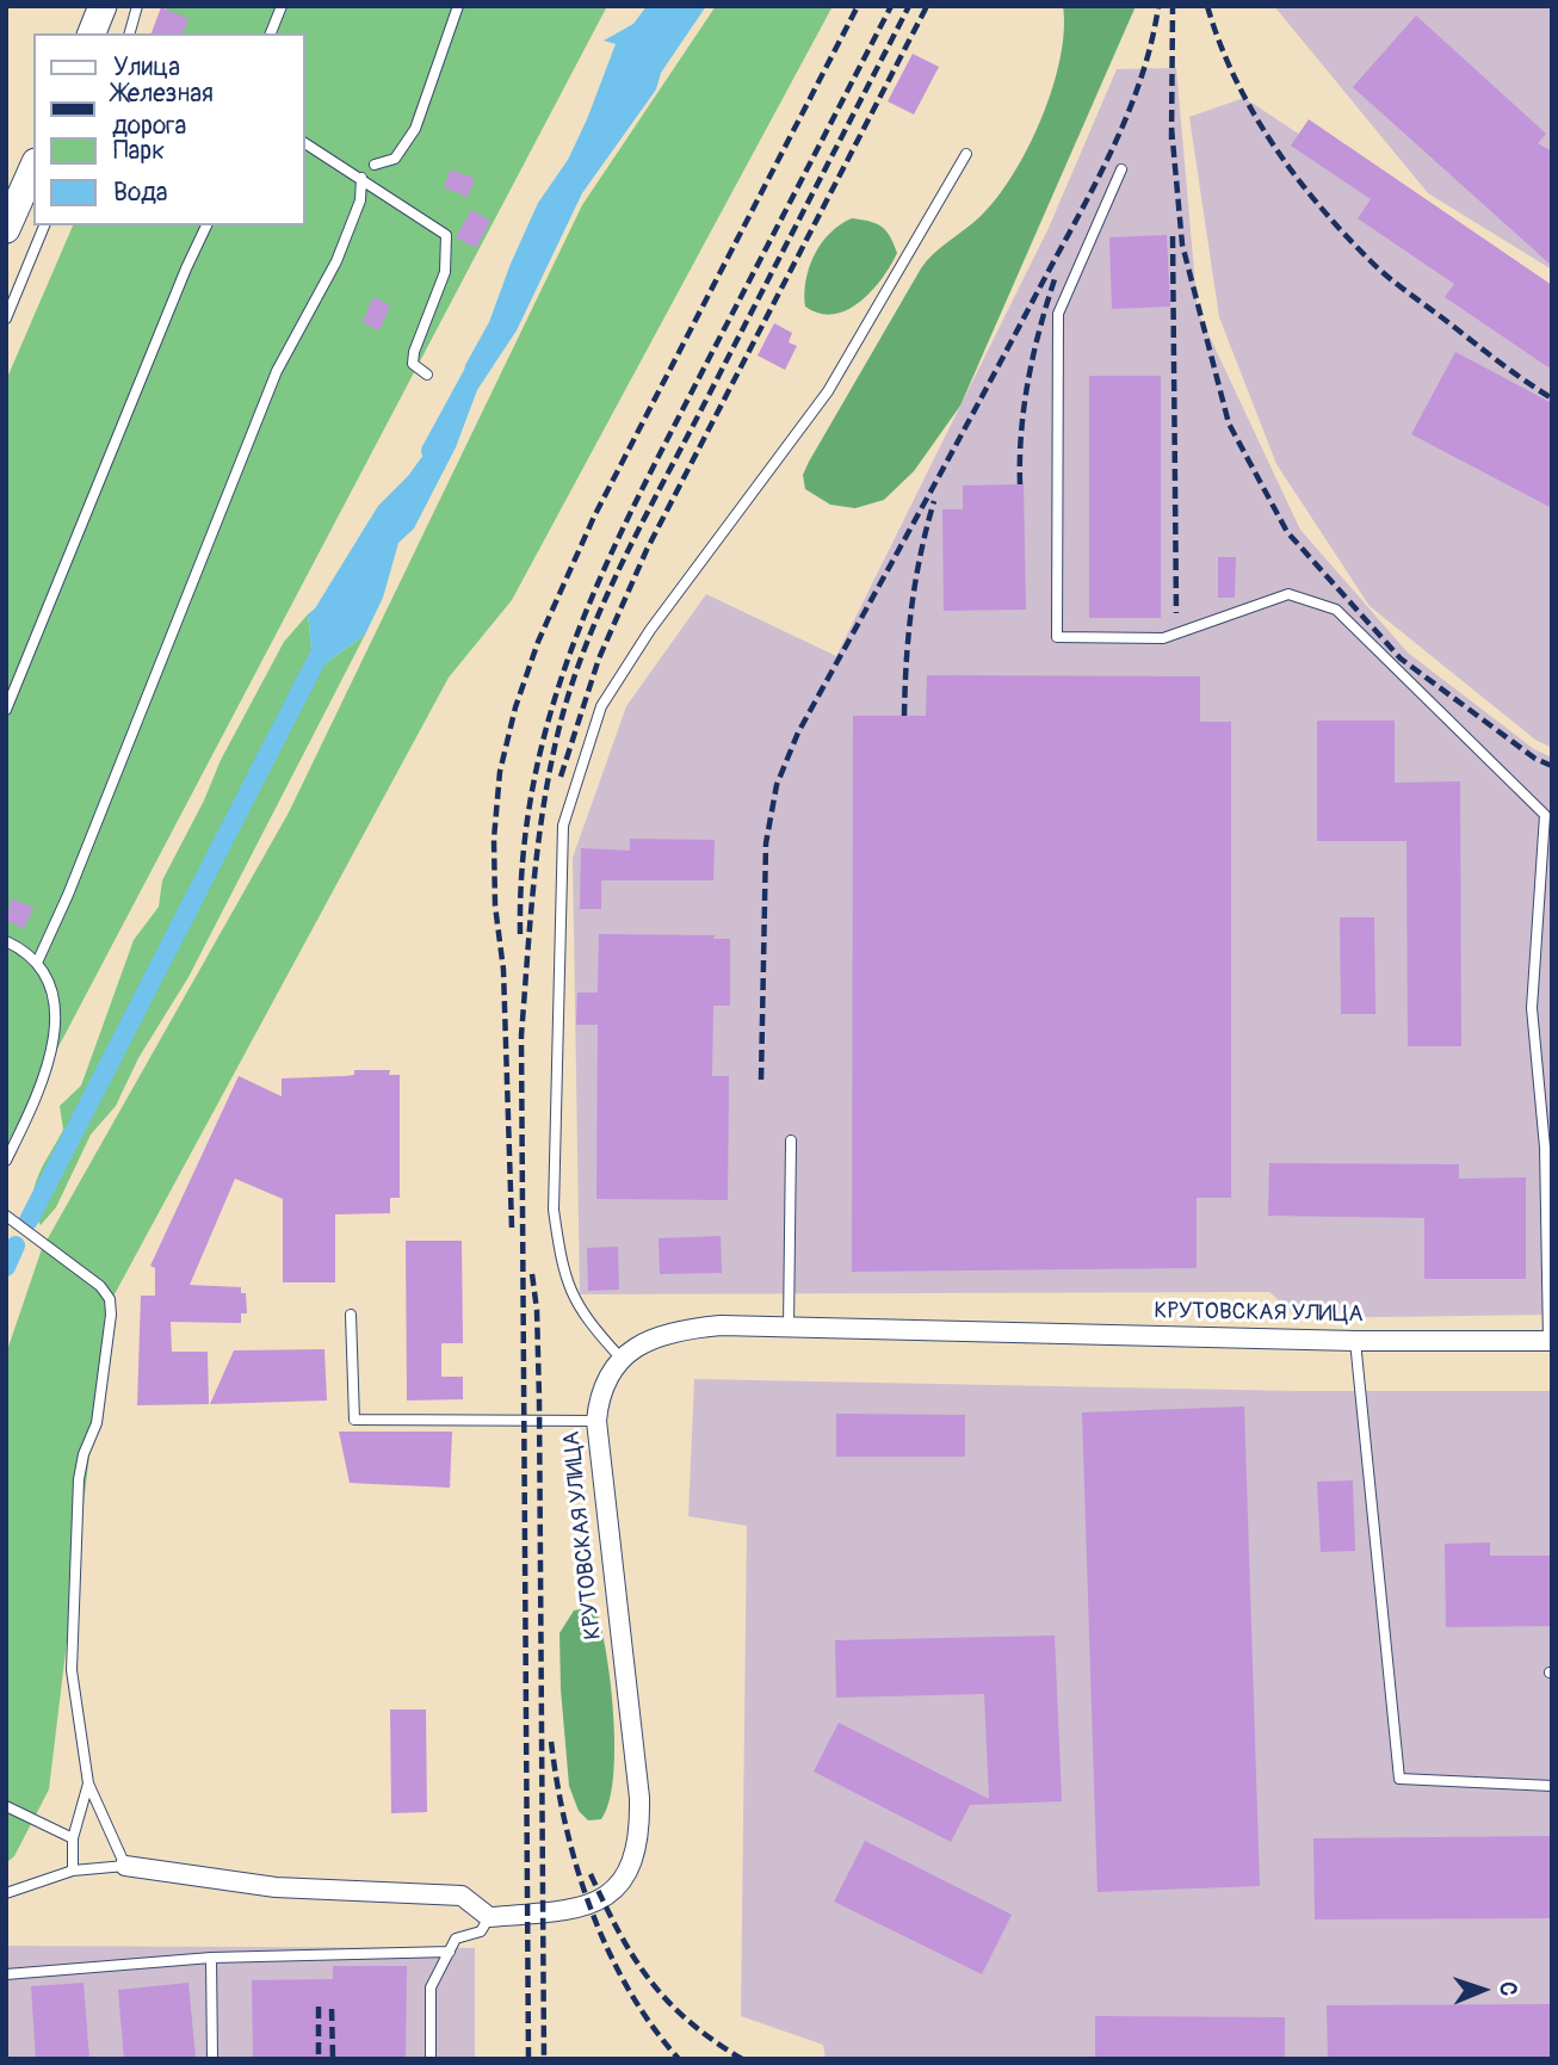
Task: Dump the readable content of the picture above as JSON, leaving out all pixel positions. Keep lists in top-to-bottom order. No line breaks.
{"streets":{"street":["КРУТОВСКАЯ УЛИЦА"]},"legend":["Улица","Железная дорога","Парк","Вода"],"north":"right"}
